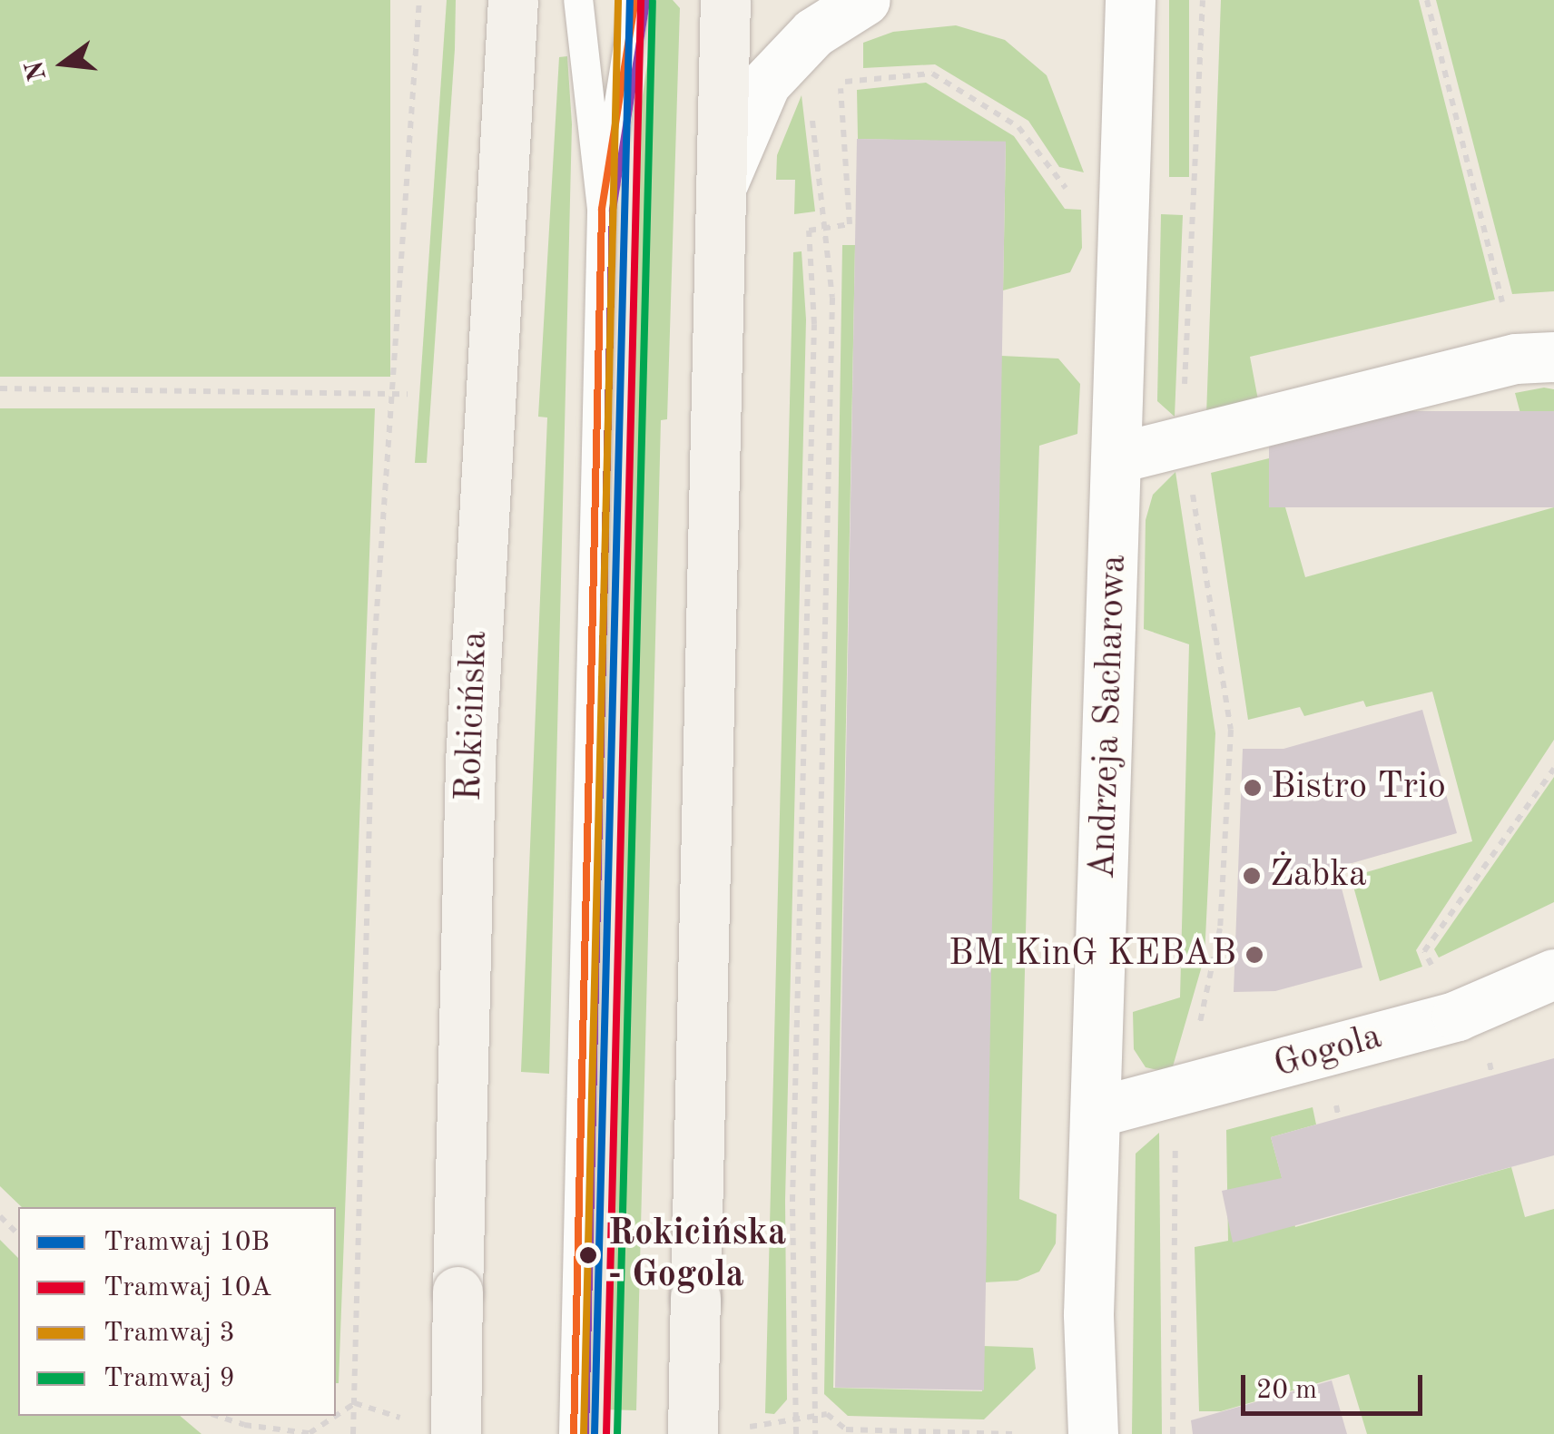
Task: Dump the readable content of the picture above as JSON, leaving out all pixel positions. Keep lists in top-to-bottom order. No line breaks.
{"streets":{"main road":["Rokicińska"],"street":["Andrzeja Sacharowa","Gogola"]},"crossings":[["Andrzeja Sacharowa","Gogola"]],"places":["Bistro Trio","Żabka","BM KinG KEBAB","Rokicińska - Gogola"],"lines":["tram line 10B","tram line 10A","tram line 3","tram line 9"],"legend":["Tramwaj 10B","Tramwaj 10A","Tramwaj 3","Tramwaj 9"],"scale_bar":"20 m","north":"left"}
